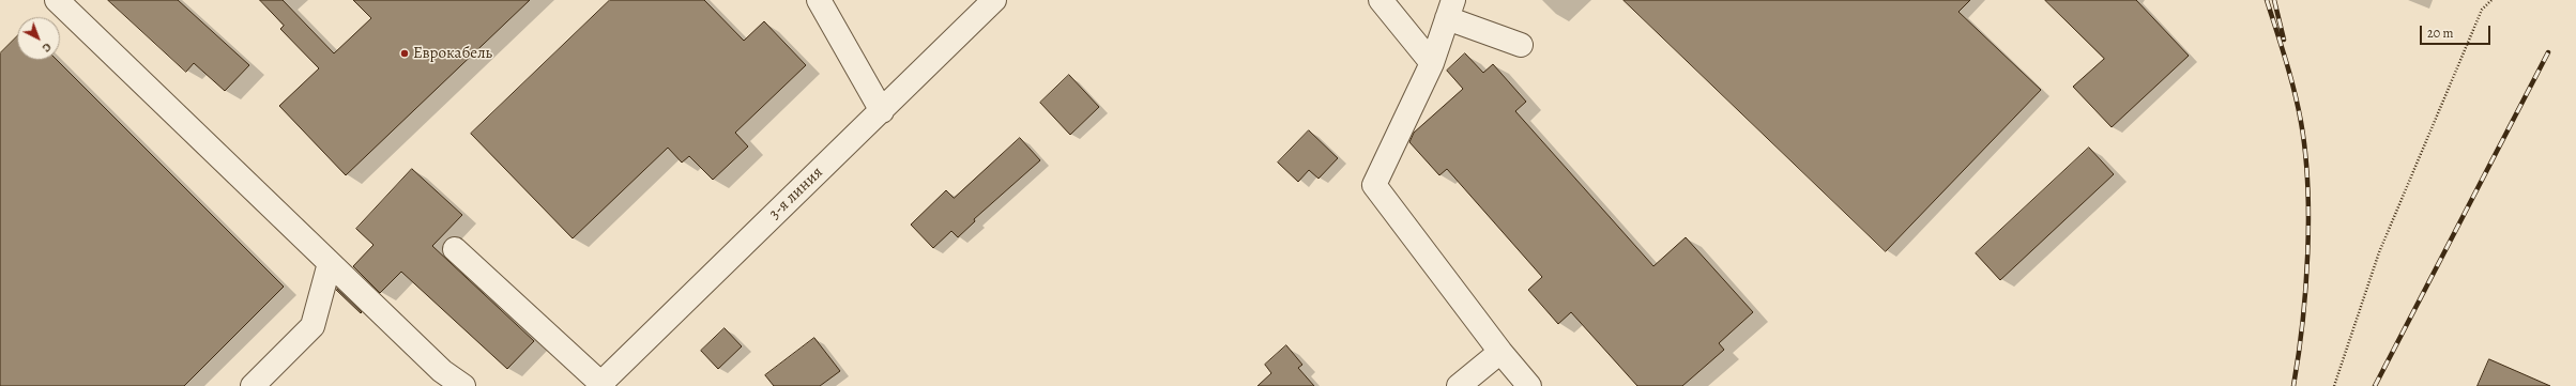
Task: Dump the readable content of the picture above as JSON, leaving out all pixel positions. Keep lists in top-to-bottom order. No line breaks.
{"streets":{"street":["3-я линия"]},"places":["Еврокабель"],"scale_bar":"20 m","north":"bottom right"}
